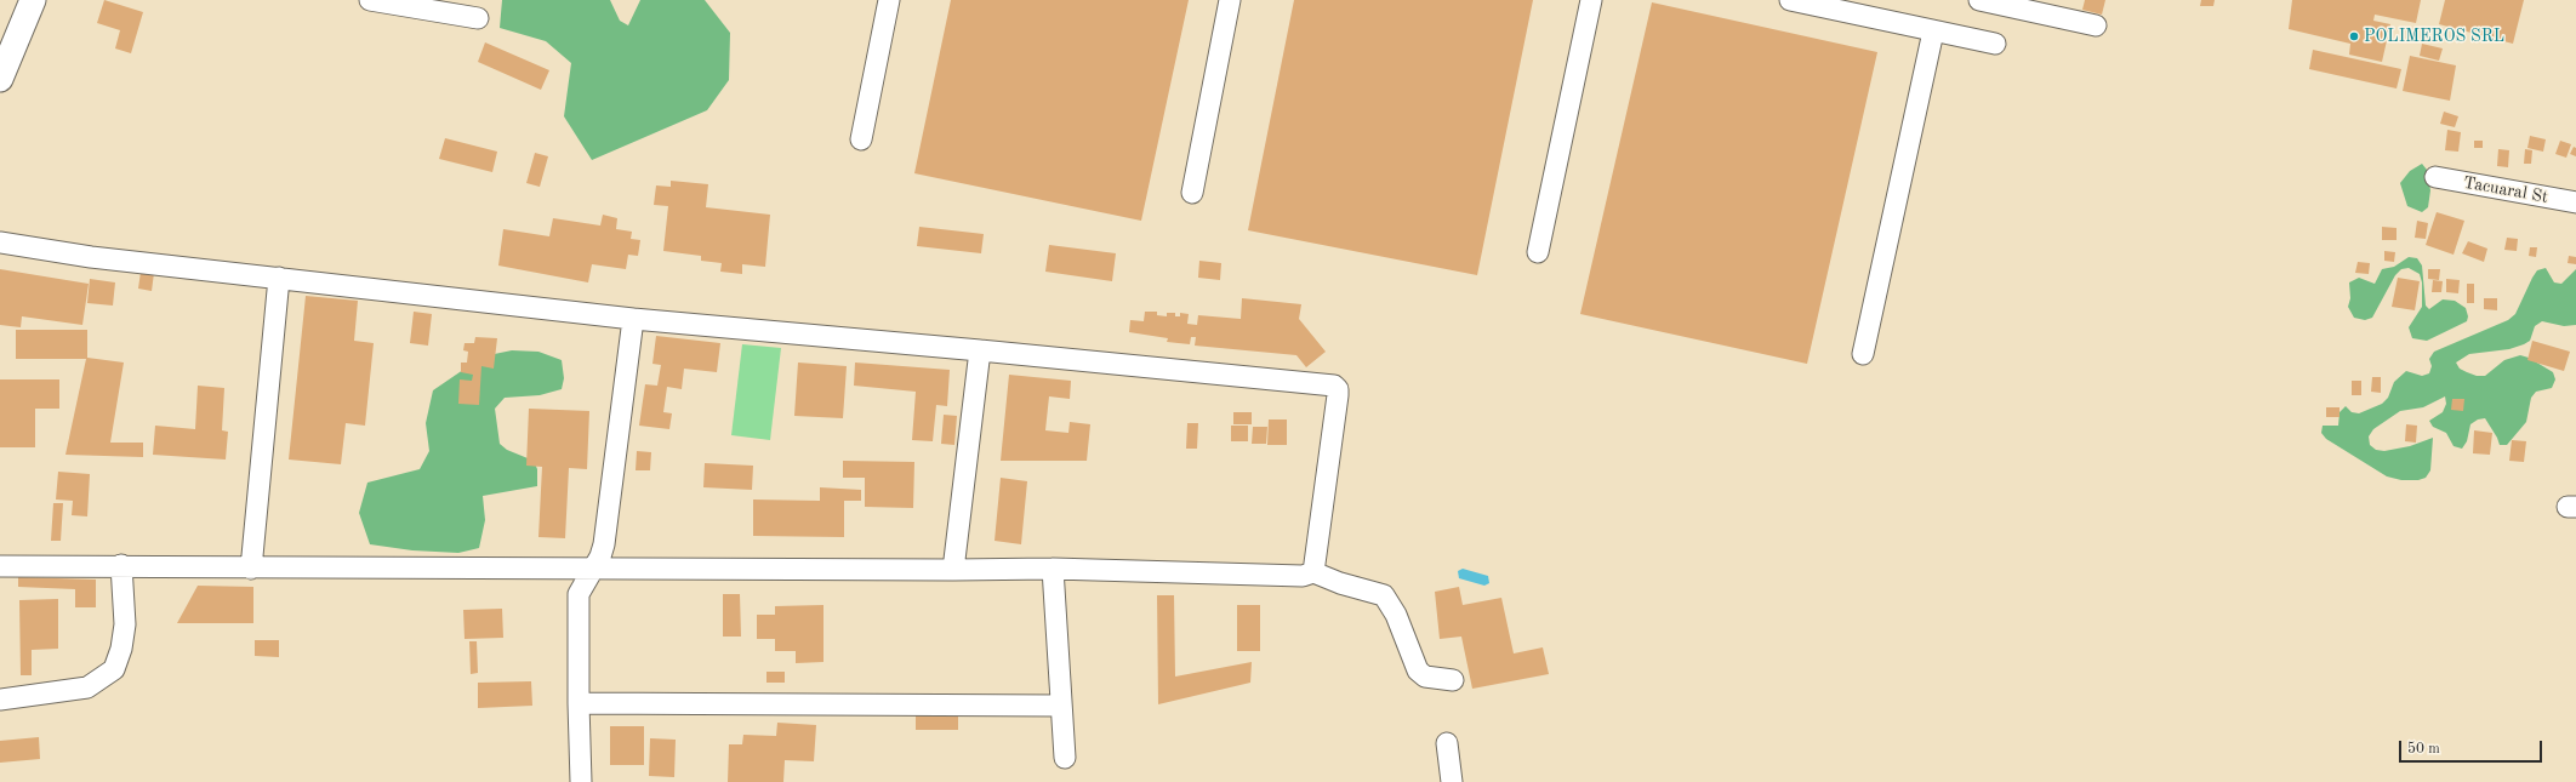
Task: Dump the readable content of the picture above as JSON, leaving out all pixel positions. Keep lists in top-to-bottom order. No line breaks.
{"streets":{"street":["Tacuaral St"]},"places":["POLIMEROS SRL"],"scale_bar":"50 m"}
